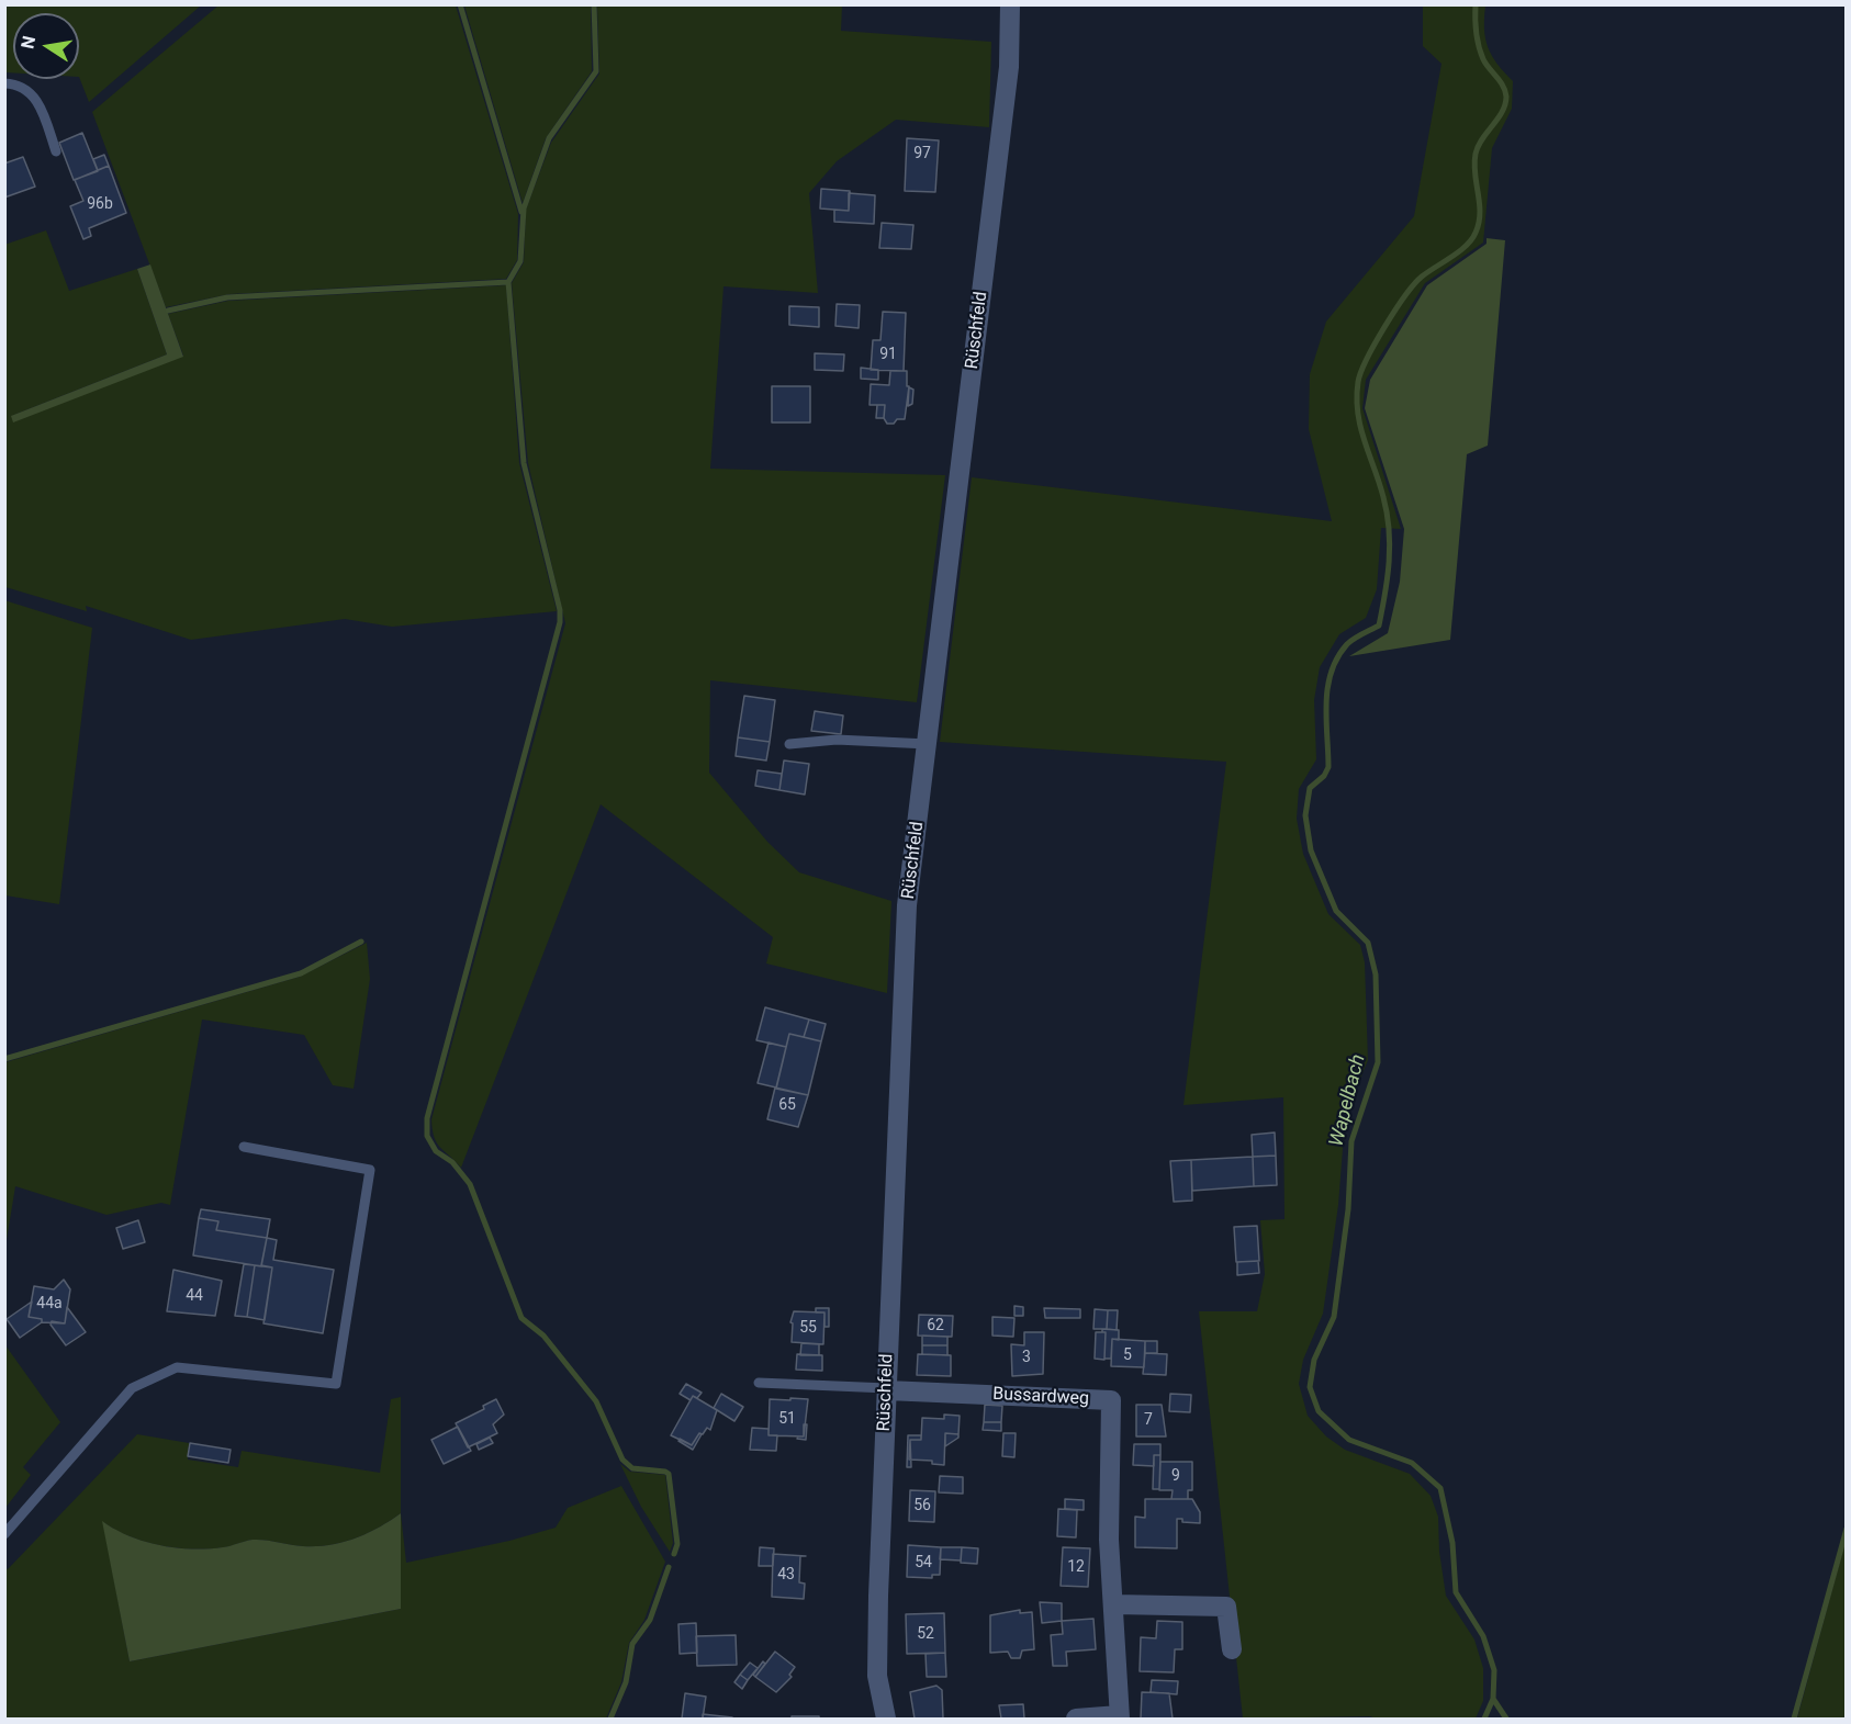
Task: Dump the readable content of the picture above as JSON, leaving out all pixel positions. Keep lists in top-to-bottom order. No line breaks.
{"streets":{"street":["Rüschfeld","Bussardweg"]},"crossings":[["Rüschfeld","Bussardweg"]],"water":["Wapelbach"],"house_numbers":["97","96b","91","65","44","44a","62","55","5","3","51","7","9","56","54","12","43","52"],"north":"left"}
